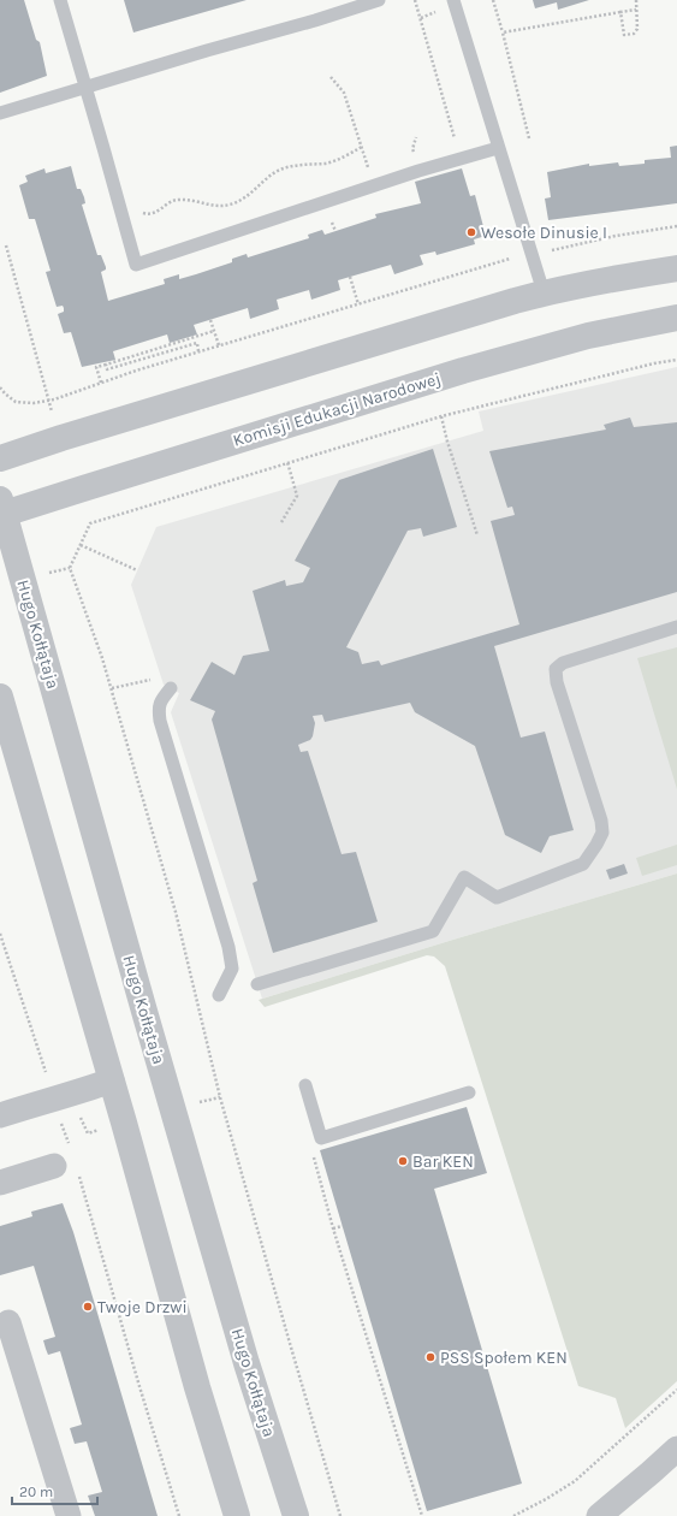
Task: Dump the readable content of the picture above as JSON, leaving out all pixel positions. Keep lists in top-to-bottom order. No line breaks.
{"streets":{"street":["Komisji Edukacji Narodowej","Hugo Kołłątaja"]},"crossings":[["Komisji Edukacji Narodowej","Hugo Kołłątaja"]],"places":["Wesołe Dinusie I","Bar KEN","Twoje Drzwi","PSS Społem KEN"],"scale_bar":"20 m"}
